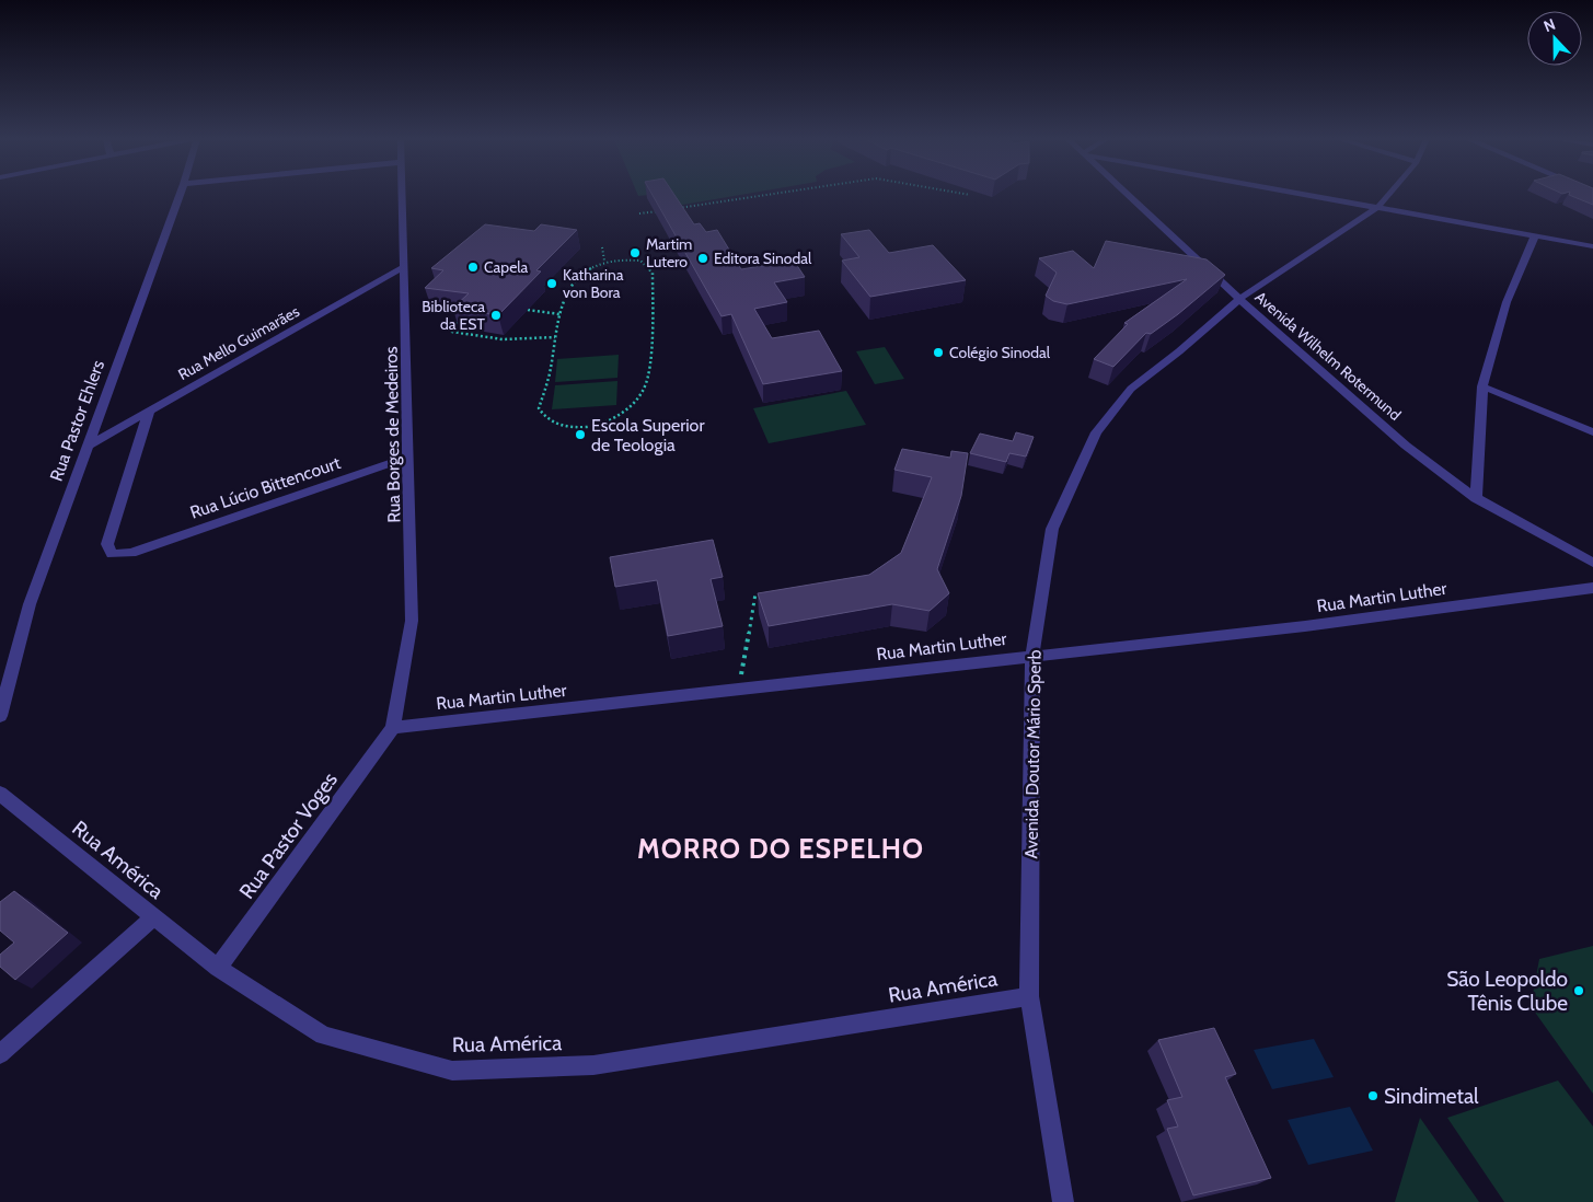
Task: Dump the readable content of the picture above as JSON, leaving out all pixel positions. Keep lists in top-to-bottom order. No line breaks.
{"streets":{"street":["Rua Mello Guimarães","Avenida Wilhelm Rotermund","Rua Pastor Ehlers","Rua Borges de Medeiros","Rua Lúcio Bittencourt","Rua Martin Luther","Avenida Doutor Mário Sperb","Rua Pastor Voges","Rua América"]},"crossings":[["Rua Mello Guimarães","Rua Pastor Ehlers"],["Rua Mello Guimarães","Rua Borges de Medeiros"],["Rua Mello Guimarães","Rua Lúcio Bittencourt"],["Avenida Wilhelm Rotermund","Avenida Doutor Mário Sperb"],["Rua Borges de Medeiros","Rua Lúcio Bittencourt"],["Rua Borges de Medeiros","Rua Martin Luther"],["Rua Borges de Medeiros","Rua Pastor Voges"],["Rua Martin Luther","Avenida Doutor Mário Sperb"],["Rua Martin Luther","Rua Pastor Voges"],["Avenida Doutor Mário Sperb","Rua América"],["Rua Pastor Voges","Rua América"]],"districts":["MORRO DO ESPELHO"],"places":["Martim Lutero","Editora Sinodal","Capela","Katharina von Bora","Biblioteca da EST","Colégio Sinodal","Escola Superior de Teologia","São Leopoldo Tênis Clube","Sindimetal"],"north":"top"}
